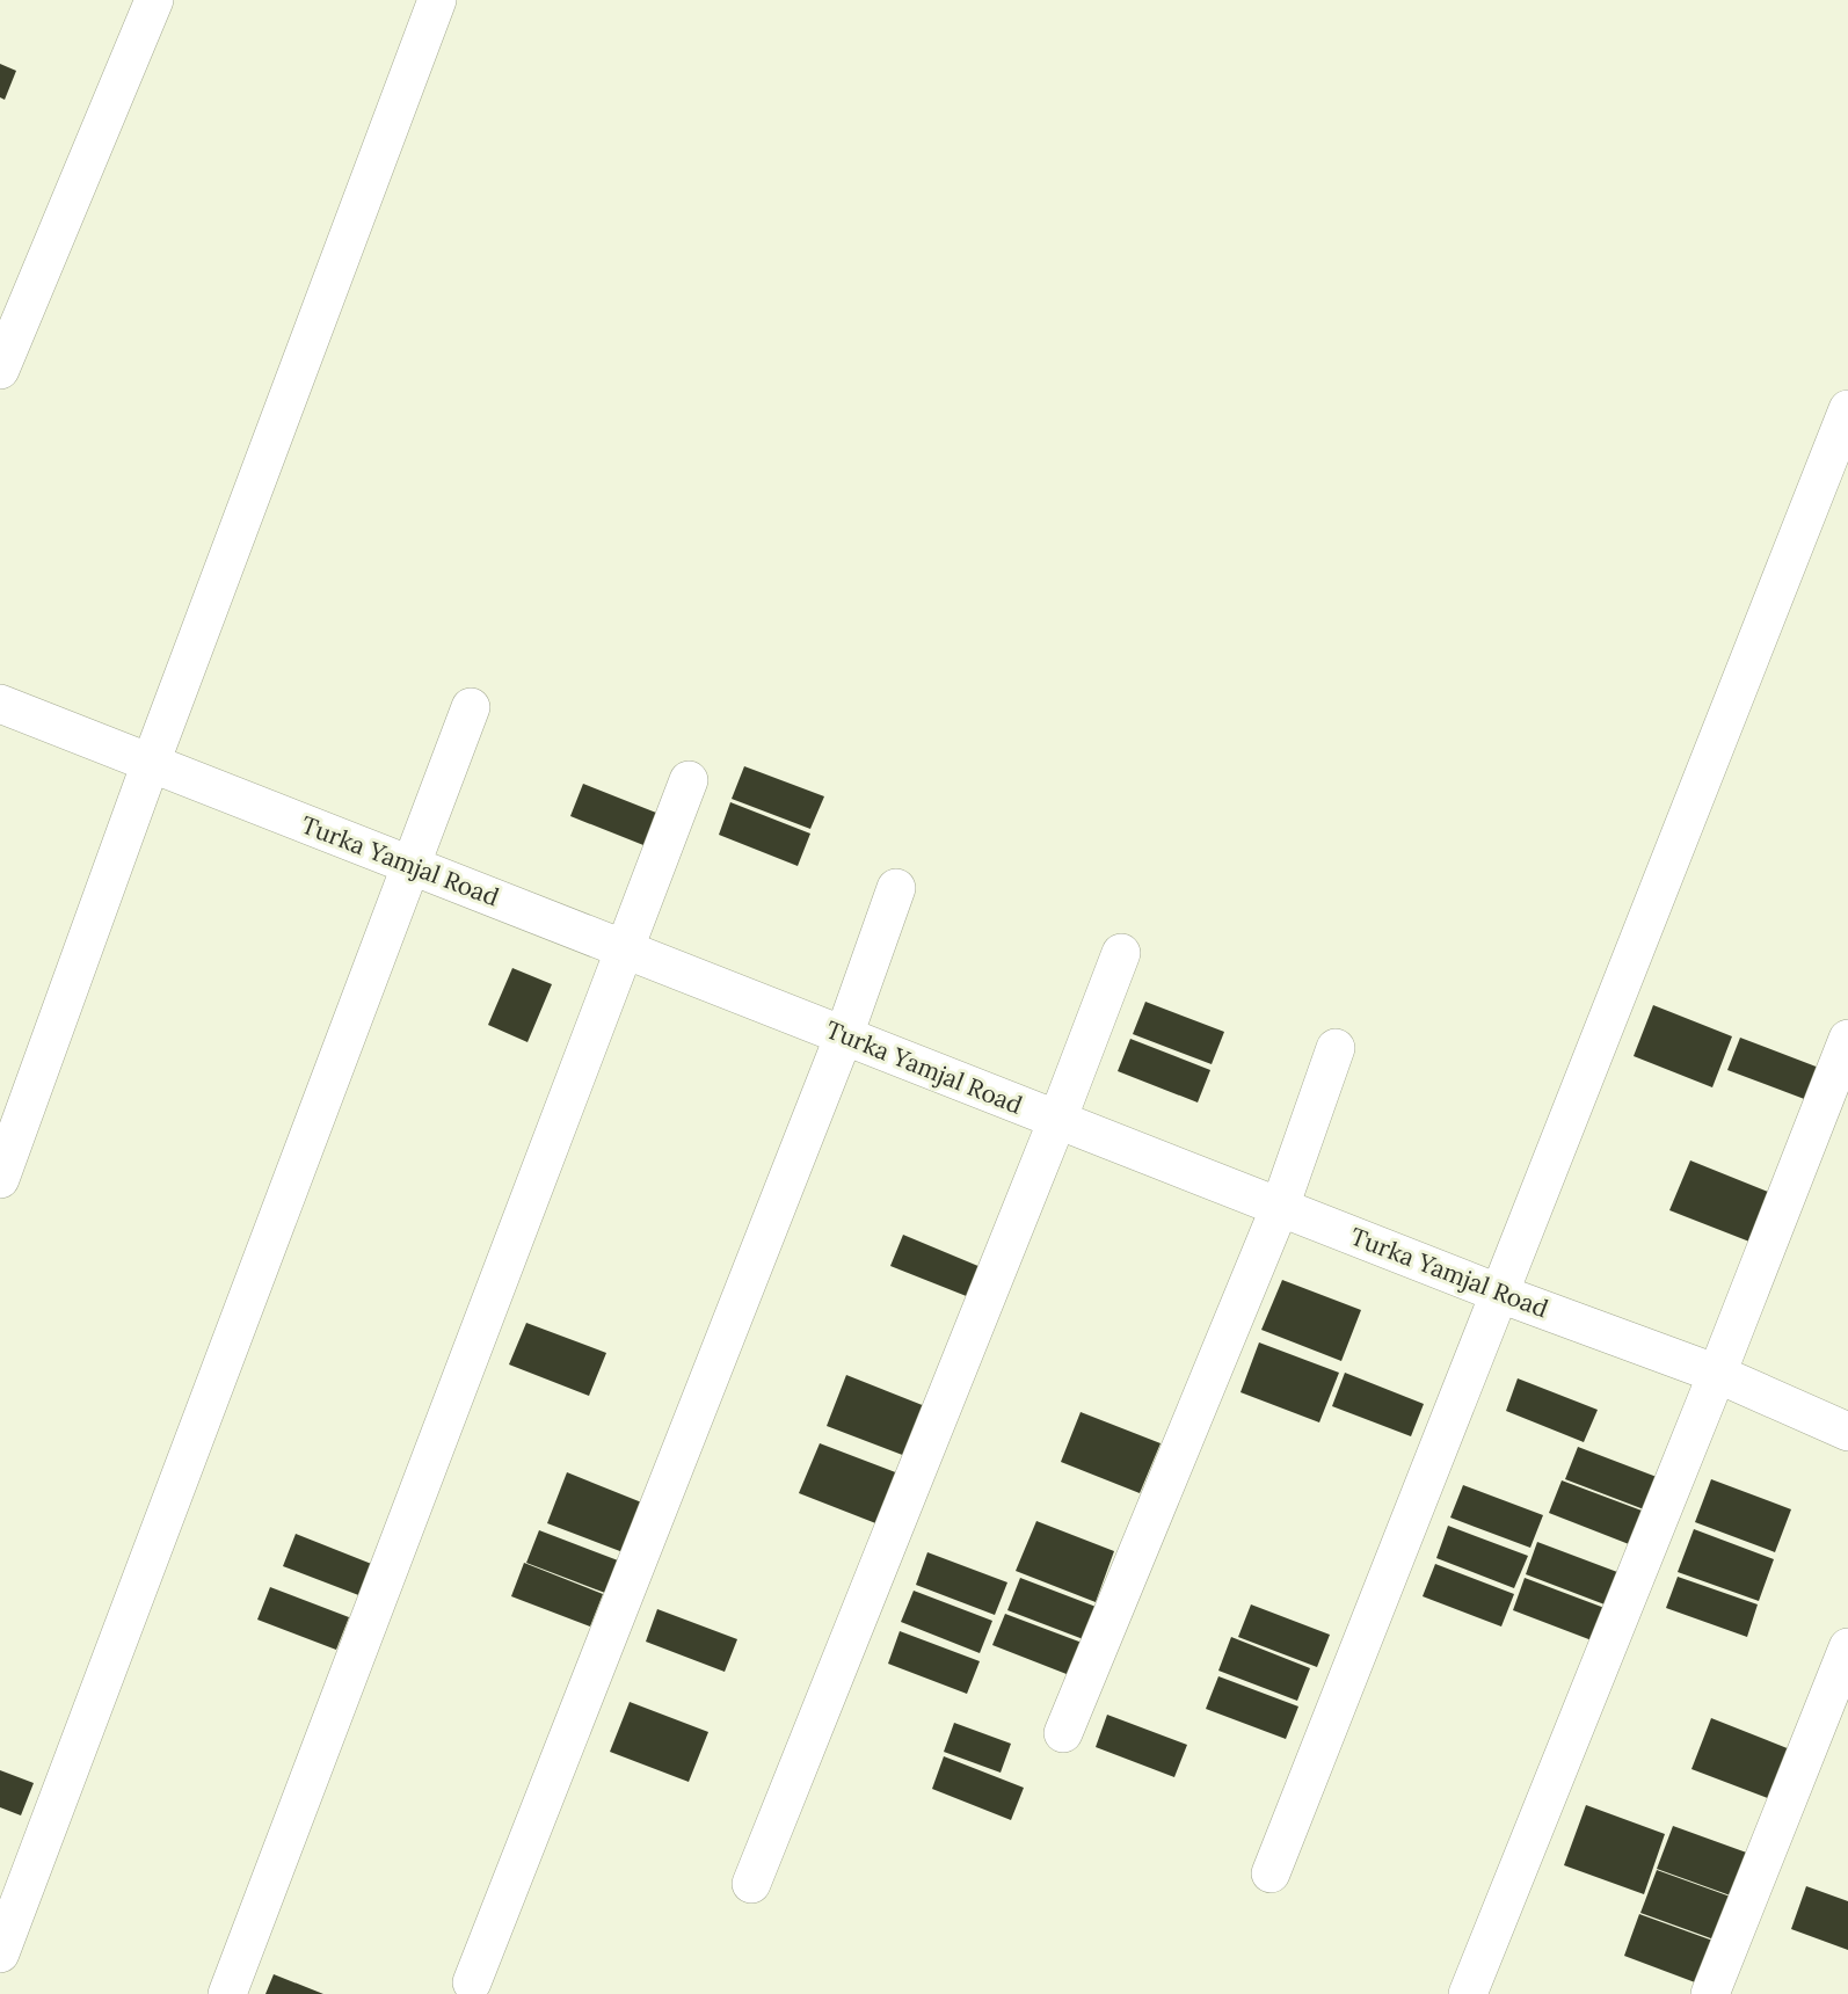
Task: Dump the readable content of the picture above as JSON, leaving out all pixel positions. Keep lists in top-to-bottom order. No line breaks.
{"streets":{"street":["Turka Yamjal Road"]}}
